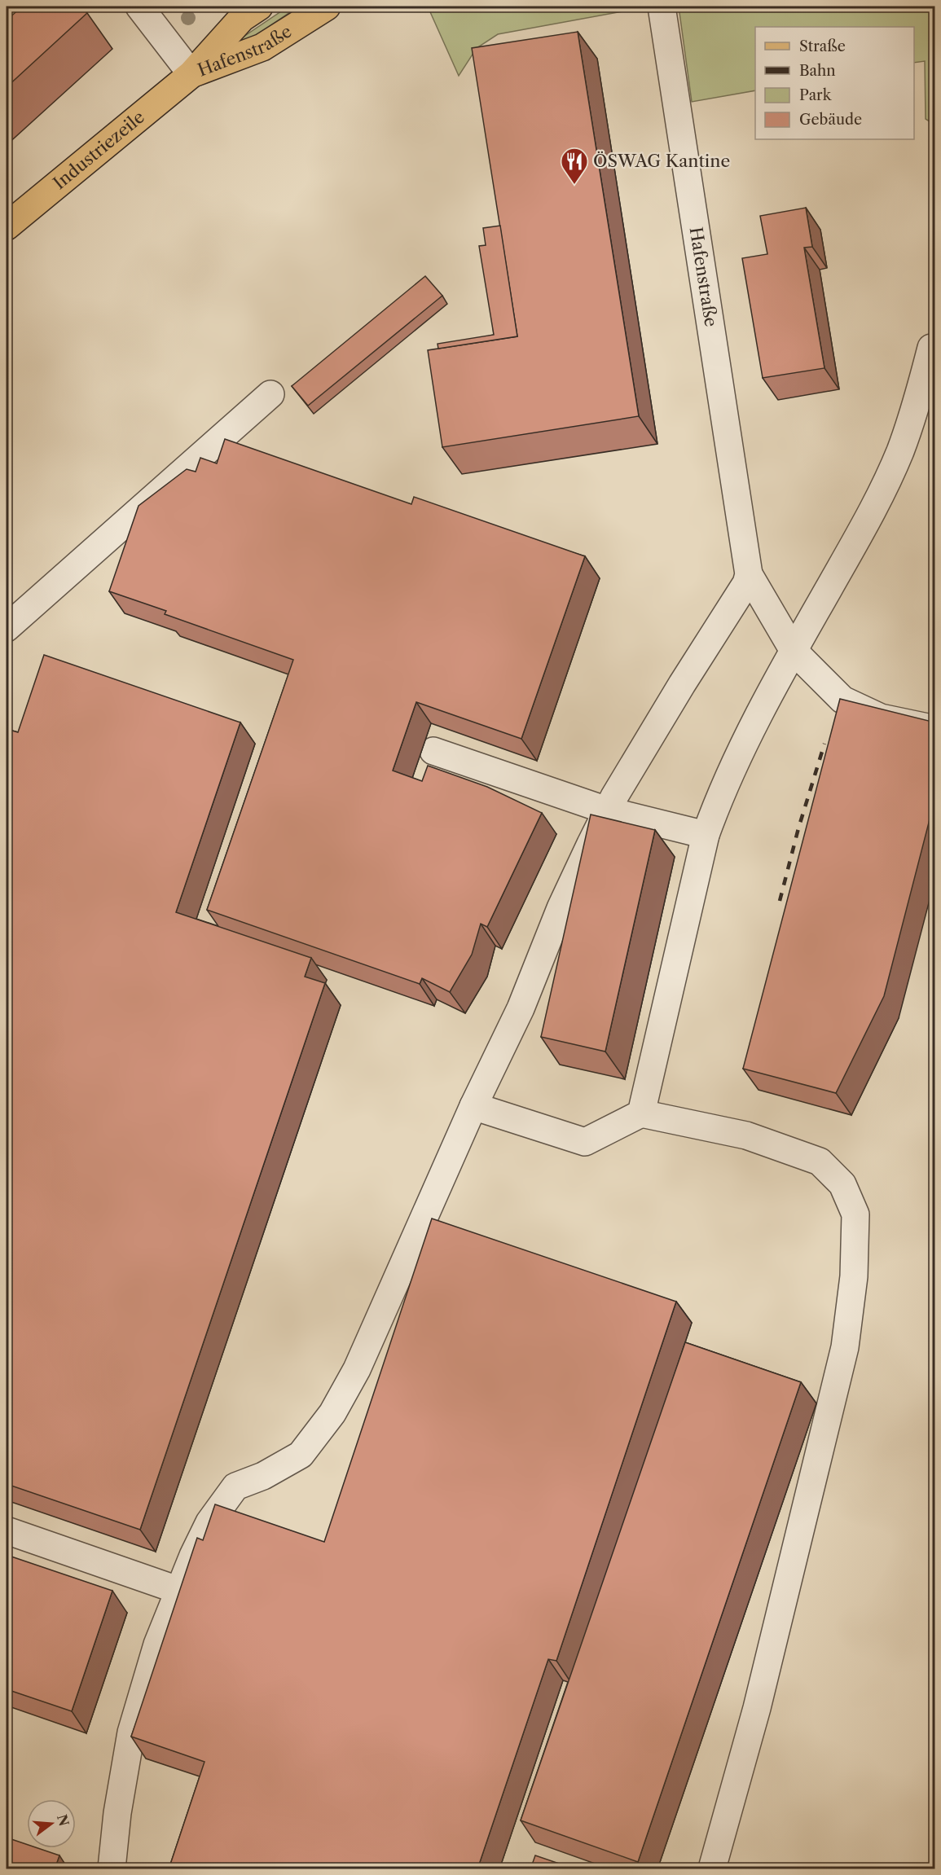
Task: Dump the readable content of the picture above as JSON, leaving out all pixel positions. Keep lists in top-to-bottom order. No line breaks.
{"streets":{"main road":["Hafenstraße","Industriezeile"]},"crossings":[["Hafenstraße","Industriezeile"]],"places":{"restaurant":["ÖSWAG Kantine"]},"legend":["Straße","Bahn","Park","Gebäude"],"north":"right"}
